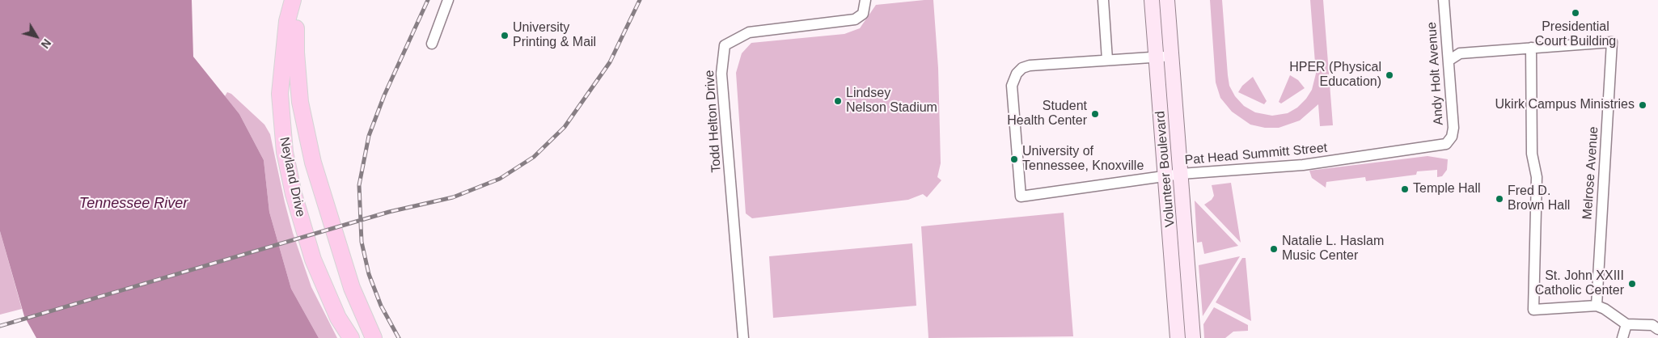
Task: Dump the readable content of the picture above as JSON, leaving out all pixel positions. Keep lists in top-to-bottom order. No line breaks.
{"streets":{"main road":["Neyland Drive"],"street":["Andy Holt Avenue","Todd Helton Drive","Pat Head Summitt Street","Volunteer Boulevard","Melrose Avenue"]},"crossings":[["Andy Holt Avenue","Pat Head Summitt Street"],["Pat Head Summitt Street","Volunteer Boulevard"]],"water":["Tennessee River"],"places":["Presidential Court Building","University Printing & Mail","HPER (Physical Education)","Lindsey Nelson Stadium","Ukirk Campus Ministries","Student Health Center","University of Tennessee, Knoxville","Temple Hall","Fred D. Brown Hall","Natalie L. Haslam Music Center","St. John XXIII Catholic Center"],"north":"bottom right"}
